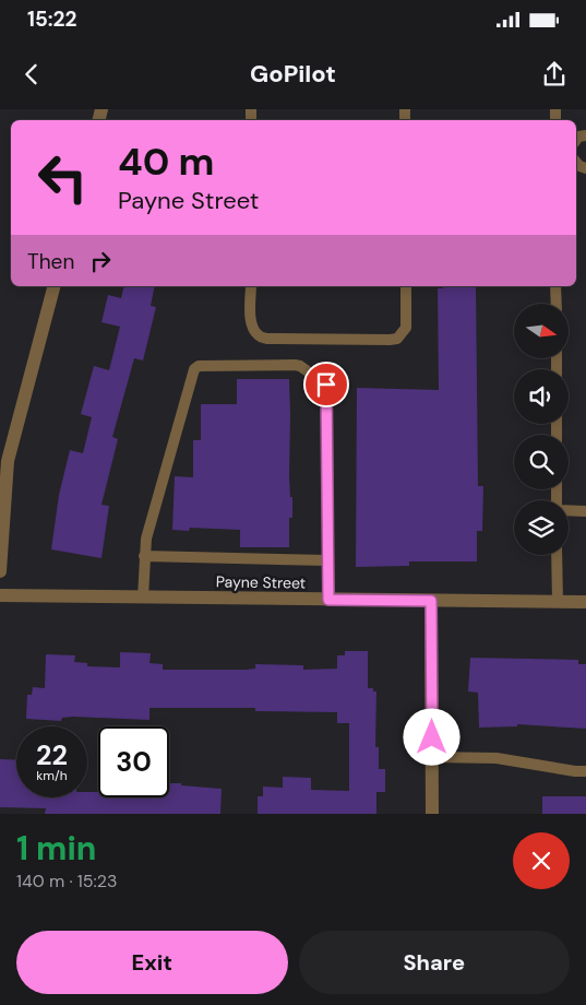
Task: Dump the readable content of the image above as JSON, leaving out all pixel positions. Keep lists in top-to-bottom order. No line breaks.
{"streets":{"street":["Payne Street"]},"north":"right","page":{"status":"15:22","header":"GoPilot","turn":["40 m","Payne Street"],"then":"Then","speed":"22 km/h","limit":"30","heading":["1 min","140 m · 15:23"],"buttons":["Exit","Share"]}}
